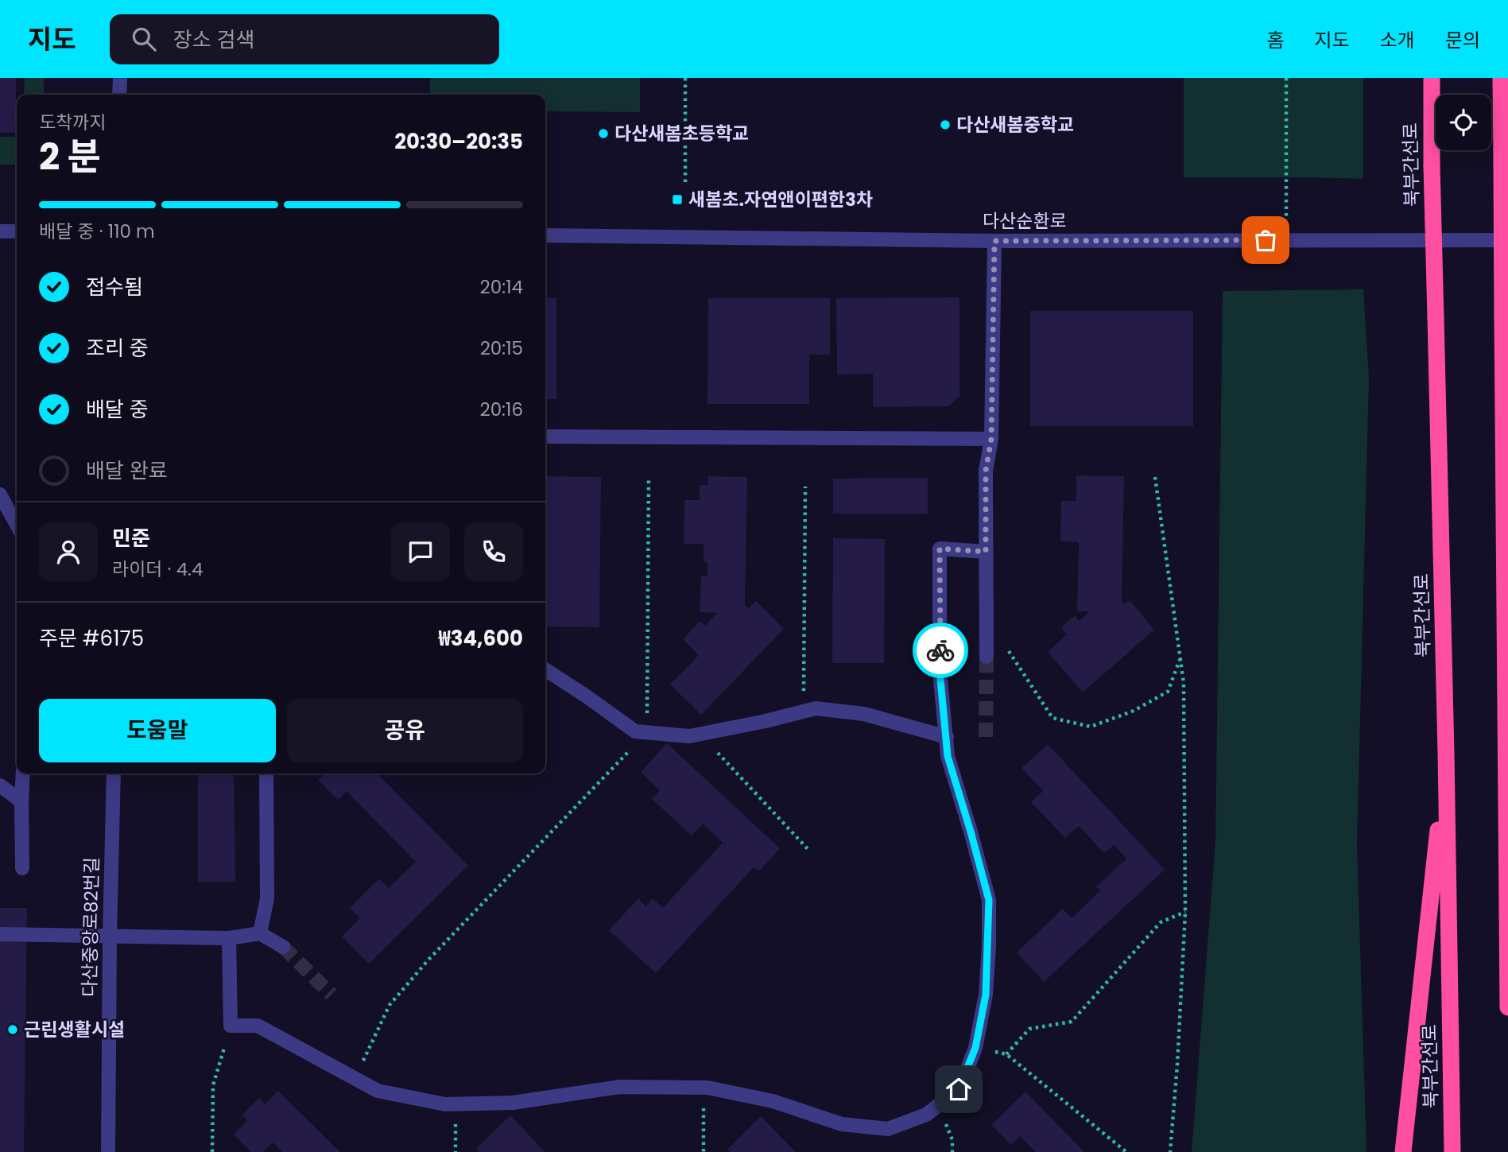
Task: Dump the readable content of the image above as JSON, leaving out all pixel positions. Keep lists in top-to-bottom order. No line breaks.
{"streets":{"highway":["북부간선로"],"street":["다산순환로","다산중앙로82번길"]},"places":{"other":["다산새봄중학교","다산새봄초등학교","근린생활시설"],"transit":["새봄초.자연앤이편한3차"]},"page":{"header":"지도","search":"장소 검색","nav":["홈","지도","소개","문의"],"heading":["2 분","도착까지","20:30–20:35"],"panel":["민준","라이더 · 4.4","주문 #6175","₩34,600"],"bar":"배달 중 · 110 m","list":[["접수됨","20:14"],["조리 중","20:15"],["배달 중","20:16"],"배달 완료"],"buttons":["도움말","공유"]}}
